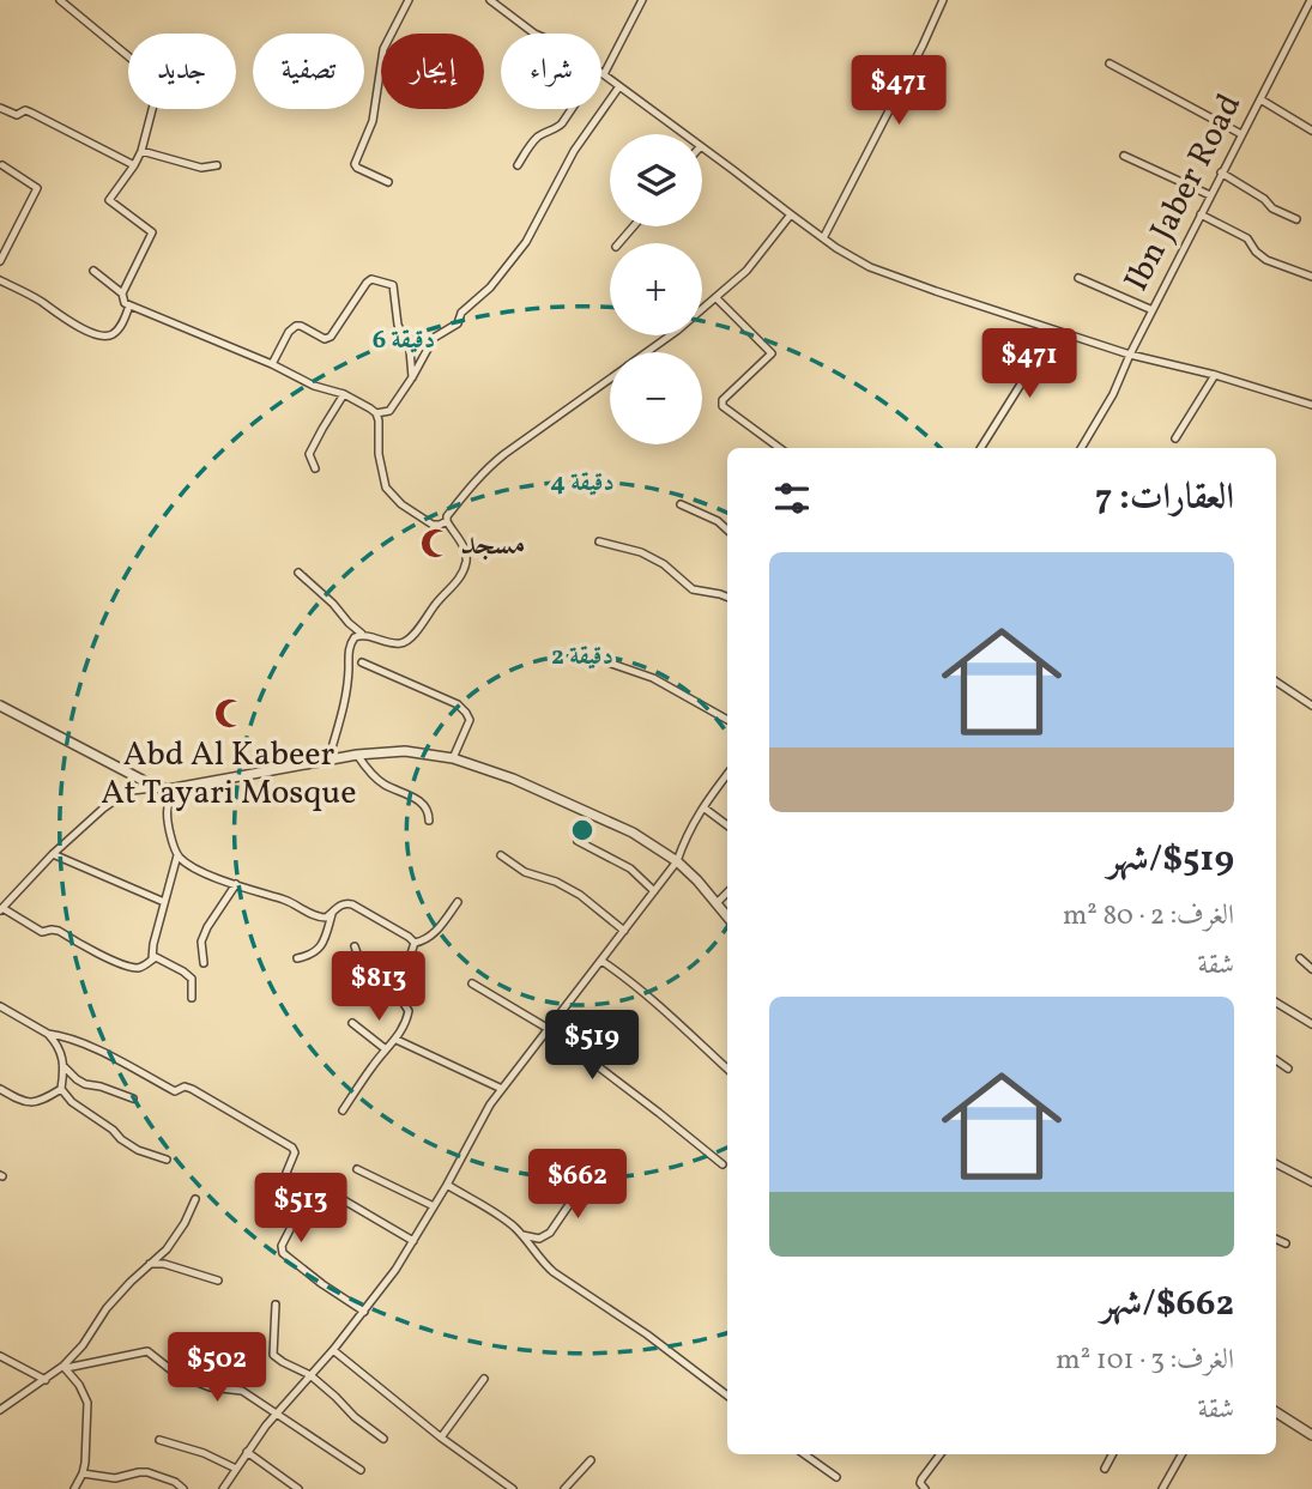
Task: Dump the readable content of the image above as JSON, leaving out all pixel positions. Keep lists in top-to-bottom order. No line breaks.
{"streets":{"street":["Ibn Jaber Road"]},"places":{"mosque":["مسجد","Abd Al Kabeer At Tayari Mosque"]},"page":{"chip":["شراء","إيجار","تصفية","جديد"],"price":["$471","$471","$813","$519","$662","$513","$502"],"map_buttons":["+","−"],"heading":"العقارات: 7","list":[{"name":"$519/شهر","note":"الغرف: 2 · 80 m² · شقة"},{"name":"$662/شهر","note":"الغرف: 3 · 101 m² · شقة"}]},"rings":["6 دقيقة","4 دقيقة","2 دقيقة"]}
